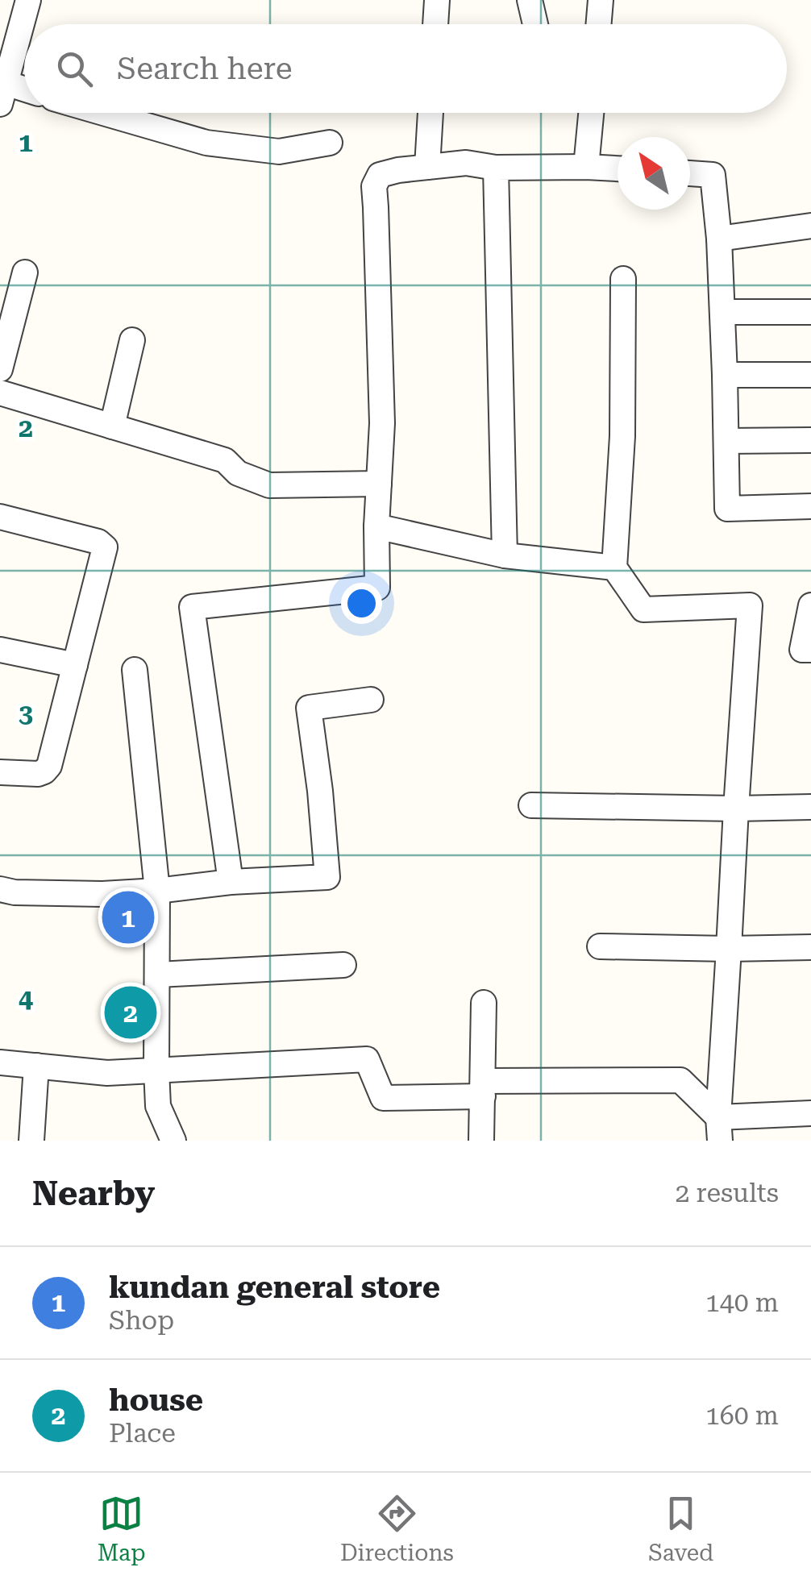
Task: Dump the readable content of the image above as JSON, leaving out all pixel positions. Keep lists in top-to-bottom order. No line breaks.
{"north":"top left","page":{"search":"Search here","pins":["1","2"],"heading":["Nearby","2 results"],"list":[{"mark":"1","name":"kundan general store","note":"Shop","value":"140 m"},{"mark":"2","name":"house","note":"Place","value":"160 m"}],"nav":["Map","Directions","Saved"]},"grid":{"rows":["1","2","3","4"]}}
